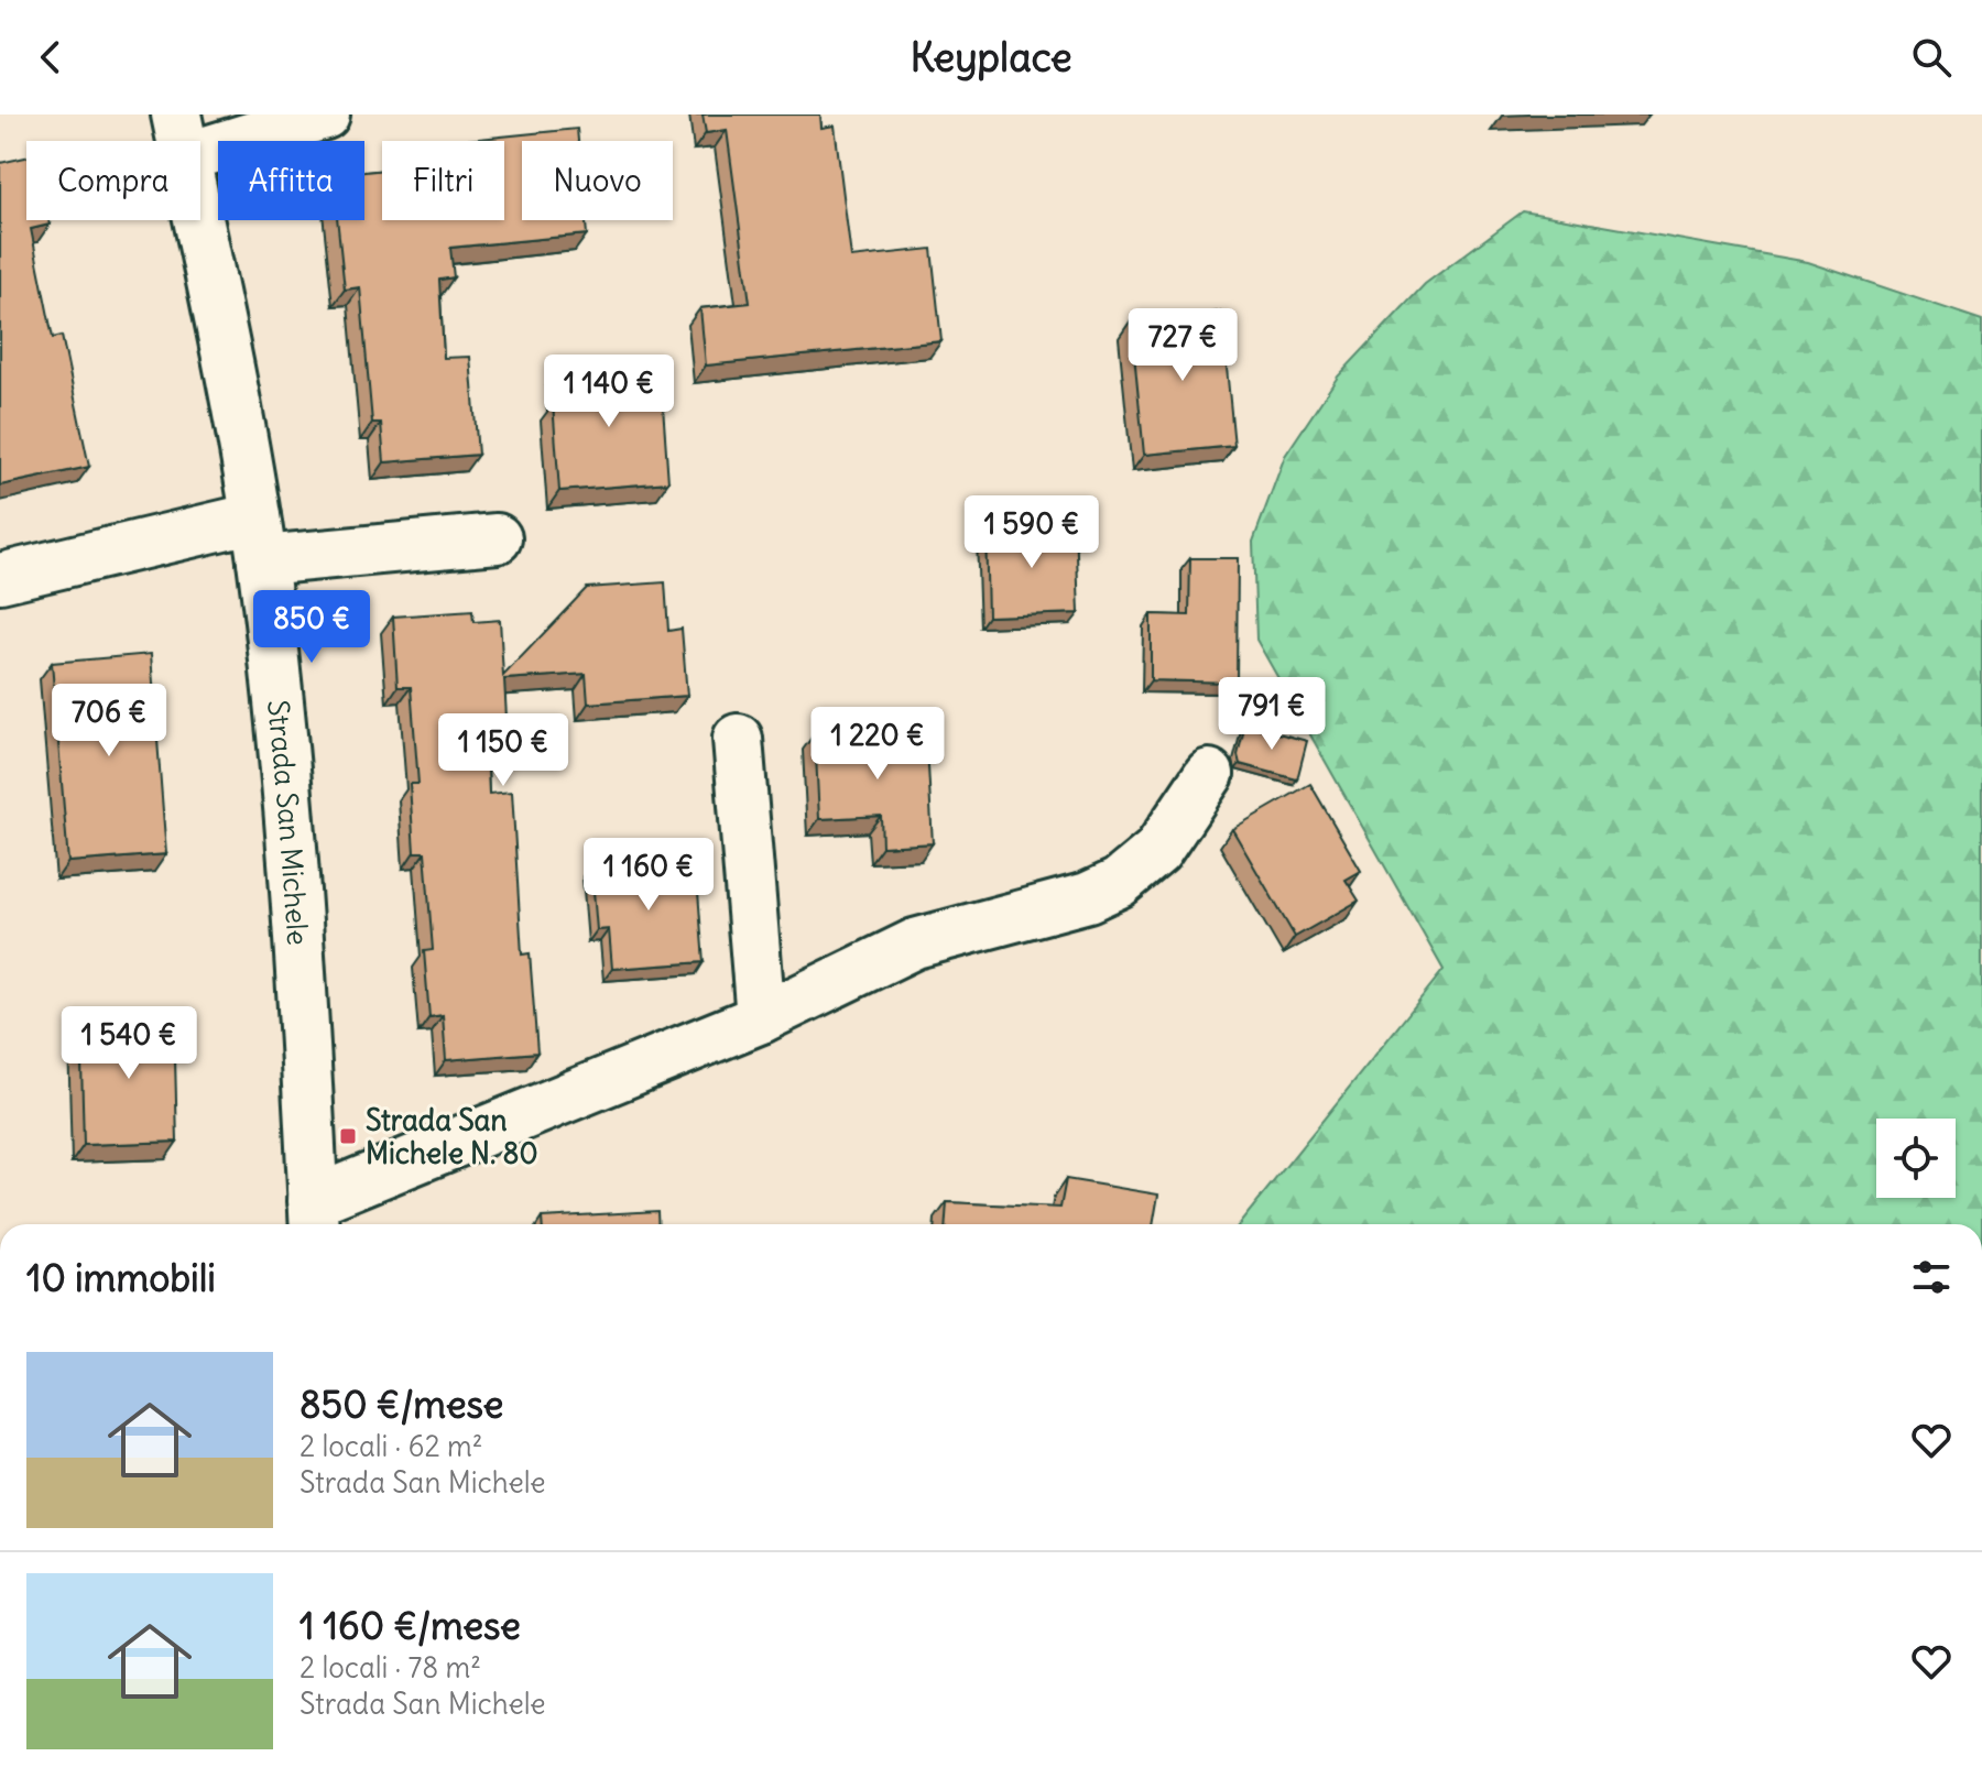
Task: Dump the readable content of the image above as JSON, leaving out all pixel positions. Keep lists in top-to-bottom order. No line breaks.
{"streets":{"street":["Strada San Michele"]},"places":{"transit":["Strada San Michele N. 80"]},"page":{"header":"Keyplace","chip":["Compra","Affitta","Filtri","Nuovo"],"price":["727 €","1 140 €","1 590 €","850 €","791 €","706 €","1 220 €","1 150 €","1 160 €","1 540 €"],"heading":"10 immobili","list":[{"name":"850 €/mese","note":"2 locali · 62 m² · Strada San Michele"},{"name":"1 160 €/mese","note":"2 locali · 78 m² · Strada San Michele"}]}}
